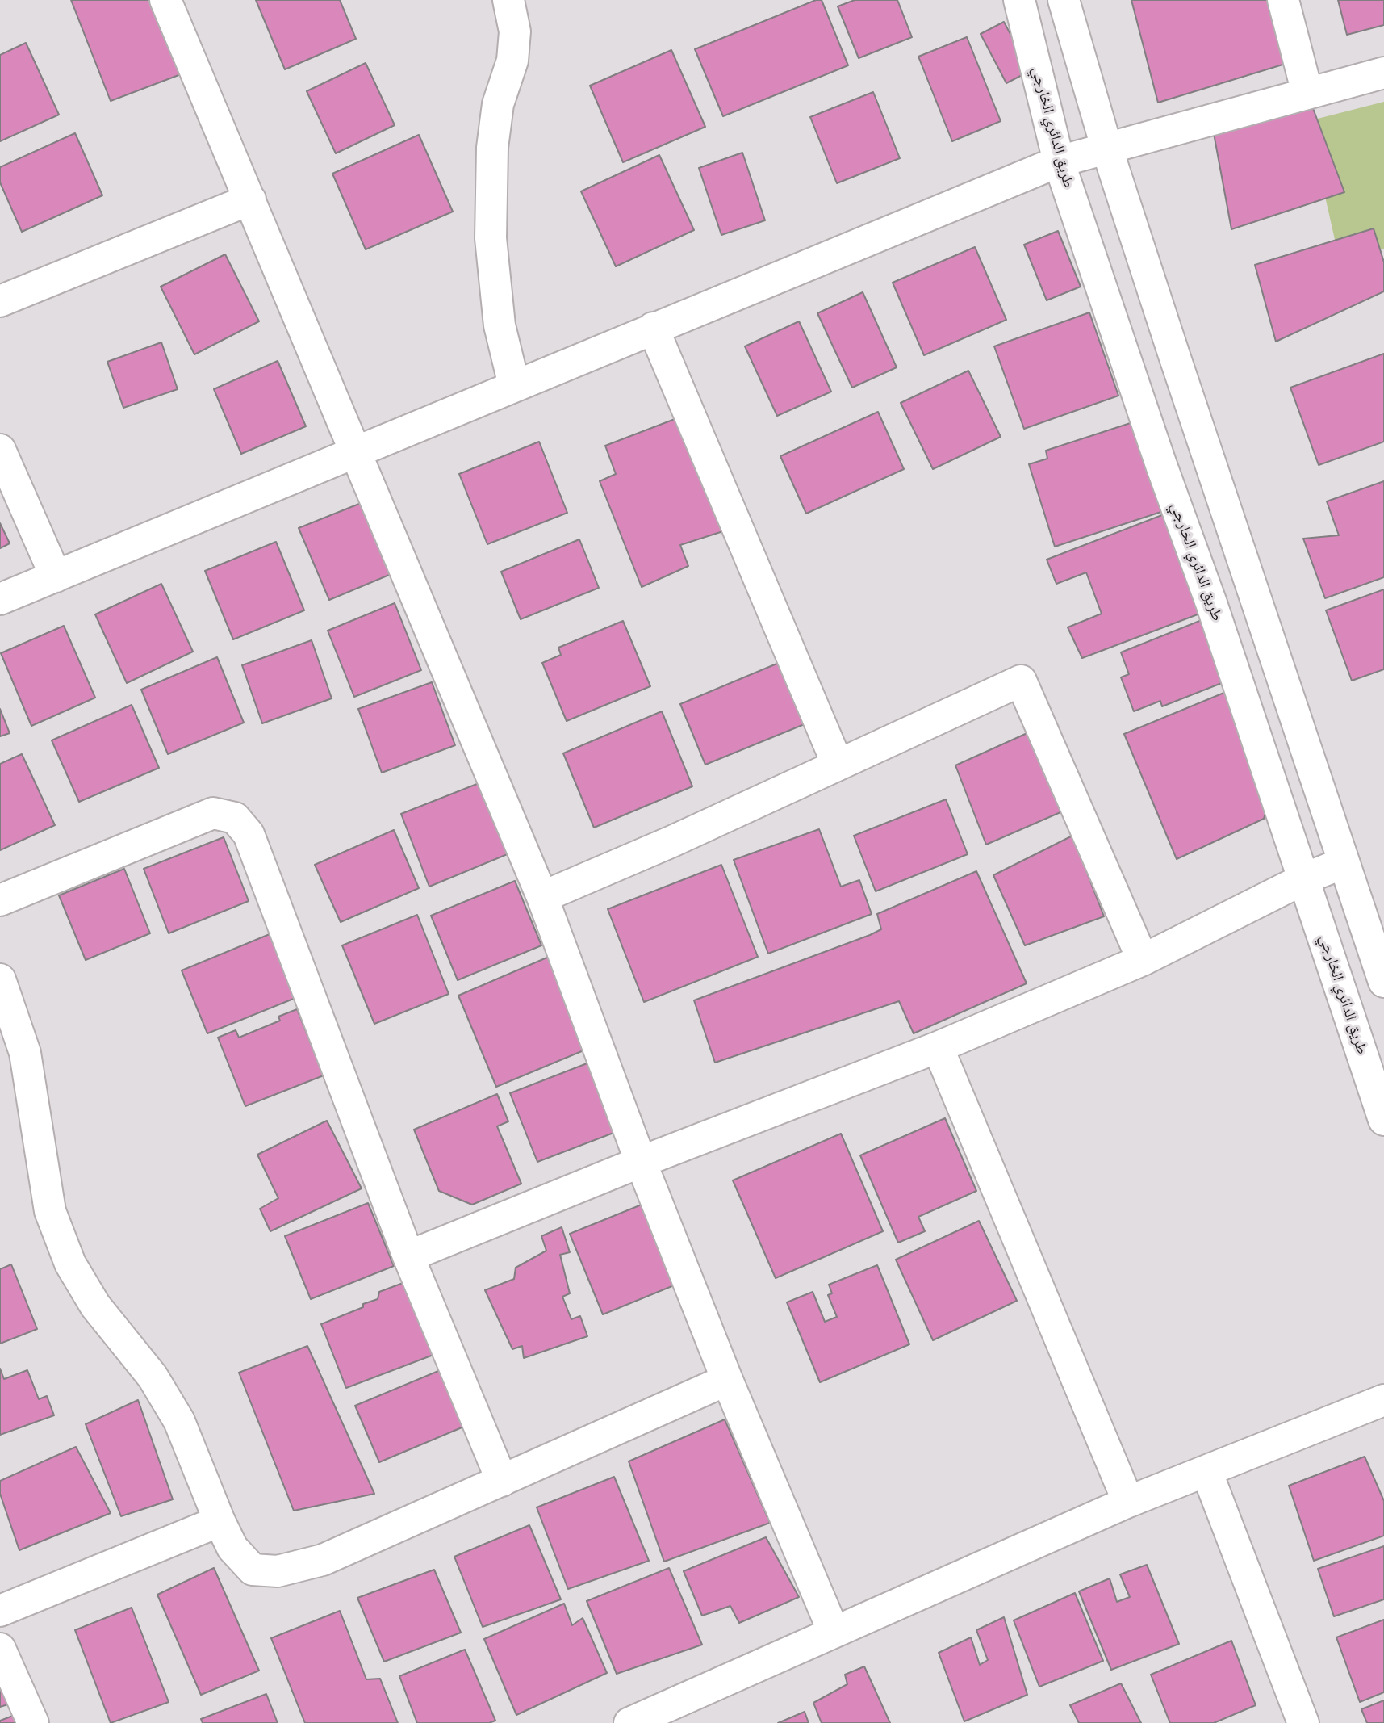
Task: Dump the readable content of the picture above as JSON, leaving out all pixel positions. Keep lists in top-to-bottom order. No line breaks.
{"streets":{"street":["طريق الدائري الخارجي"]}}
